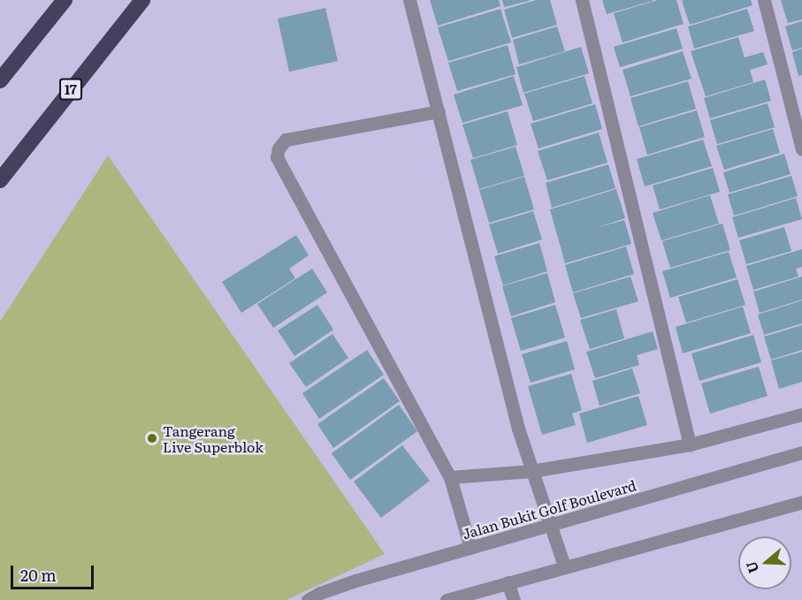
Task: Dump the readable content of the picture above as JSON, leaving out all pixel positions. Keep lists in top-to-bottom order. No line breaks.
{"streets":{"highway":["17"],"street":["Jalan Bukit Golf Boulevard"]},"places":["Tangerang Live Superblok"],"scale_bar":"20 m","north":"left"}
